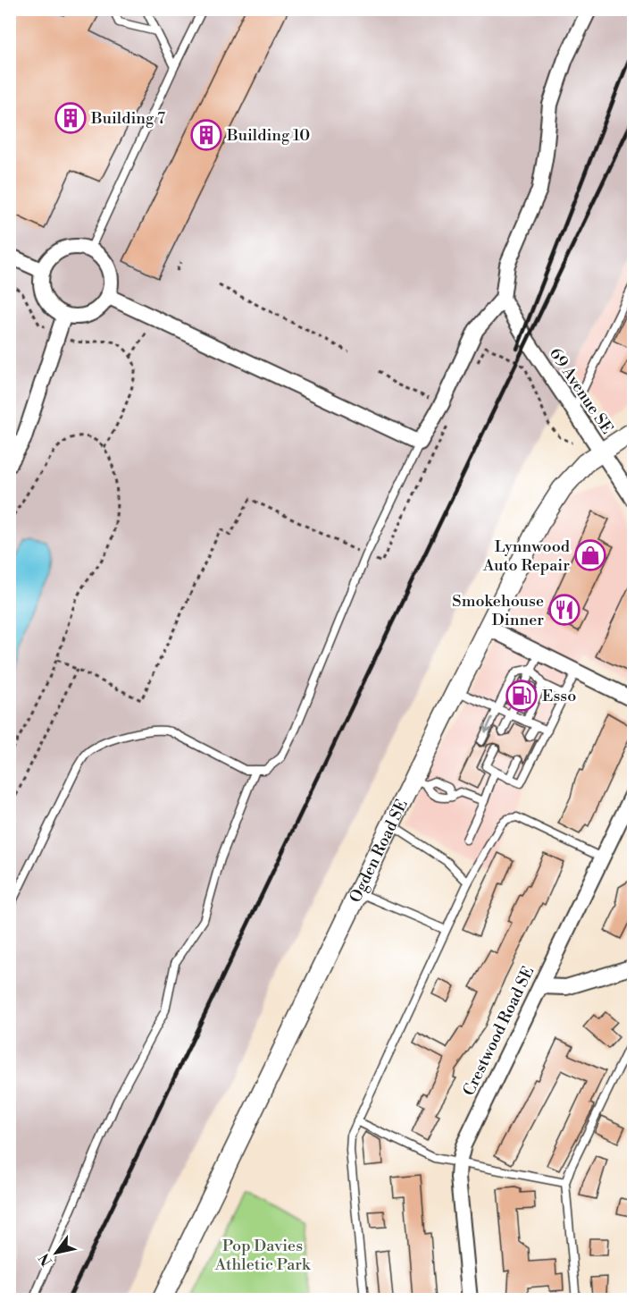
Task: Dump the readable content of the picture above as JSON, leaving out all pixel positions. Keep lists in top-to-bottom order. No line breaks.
{"streets":{"street":["69 Avenue SE","Ogden Road SE","Crestwood Road SE"]},"crossings":[["69 Avenue SE","Ogden Road SE"]],"parks":["Pop Davies Athletic Park"],"places":{"building":["Building 7","Building 10"],"shop":["Lynnwood Auto Repair"],"restaurant":["Smokehouse Dinner"],"fuel station":["Esso"]},"north":"bottom left"}
